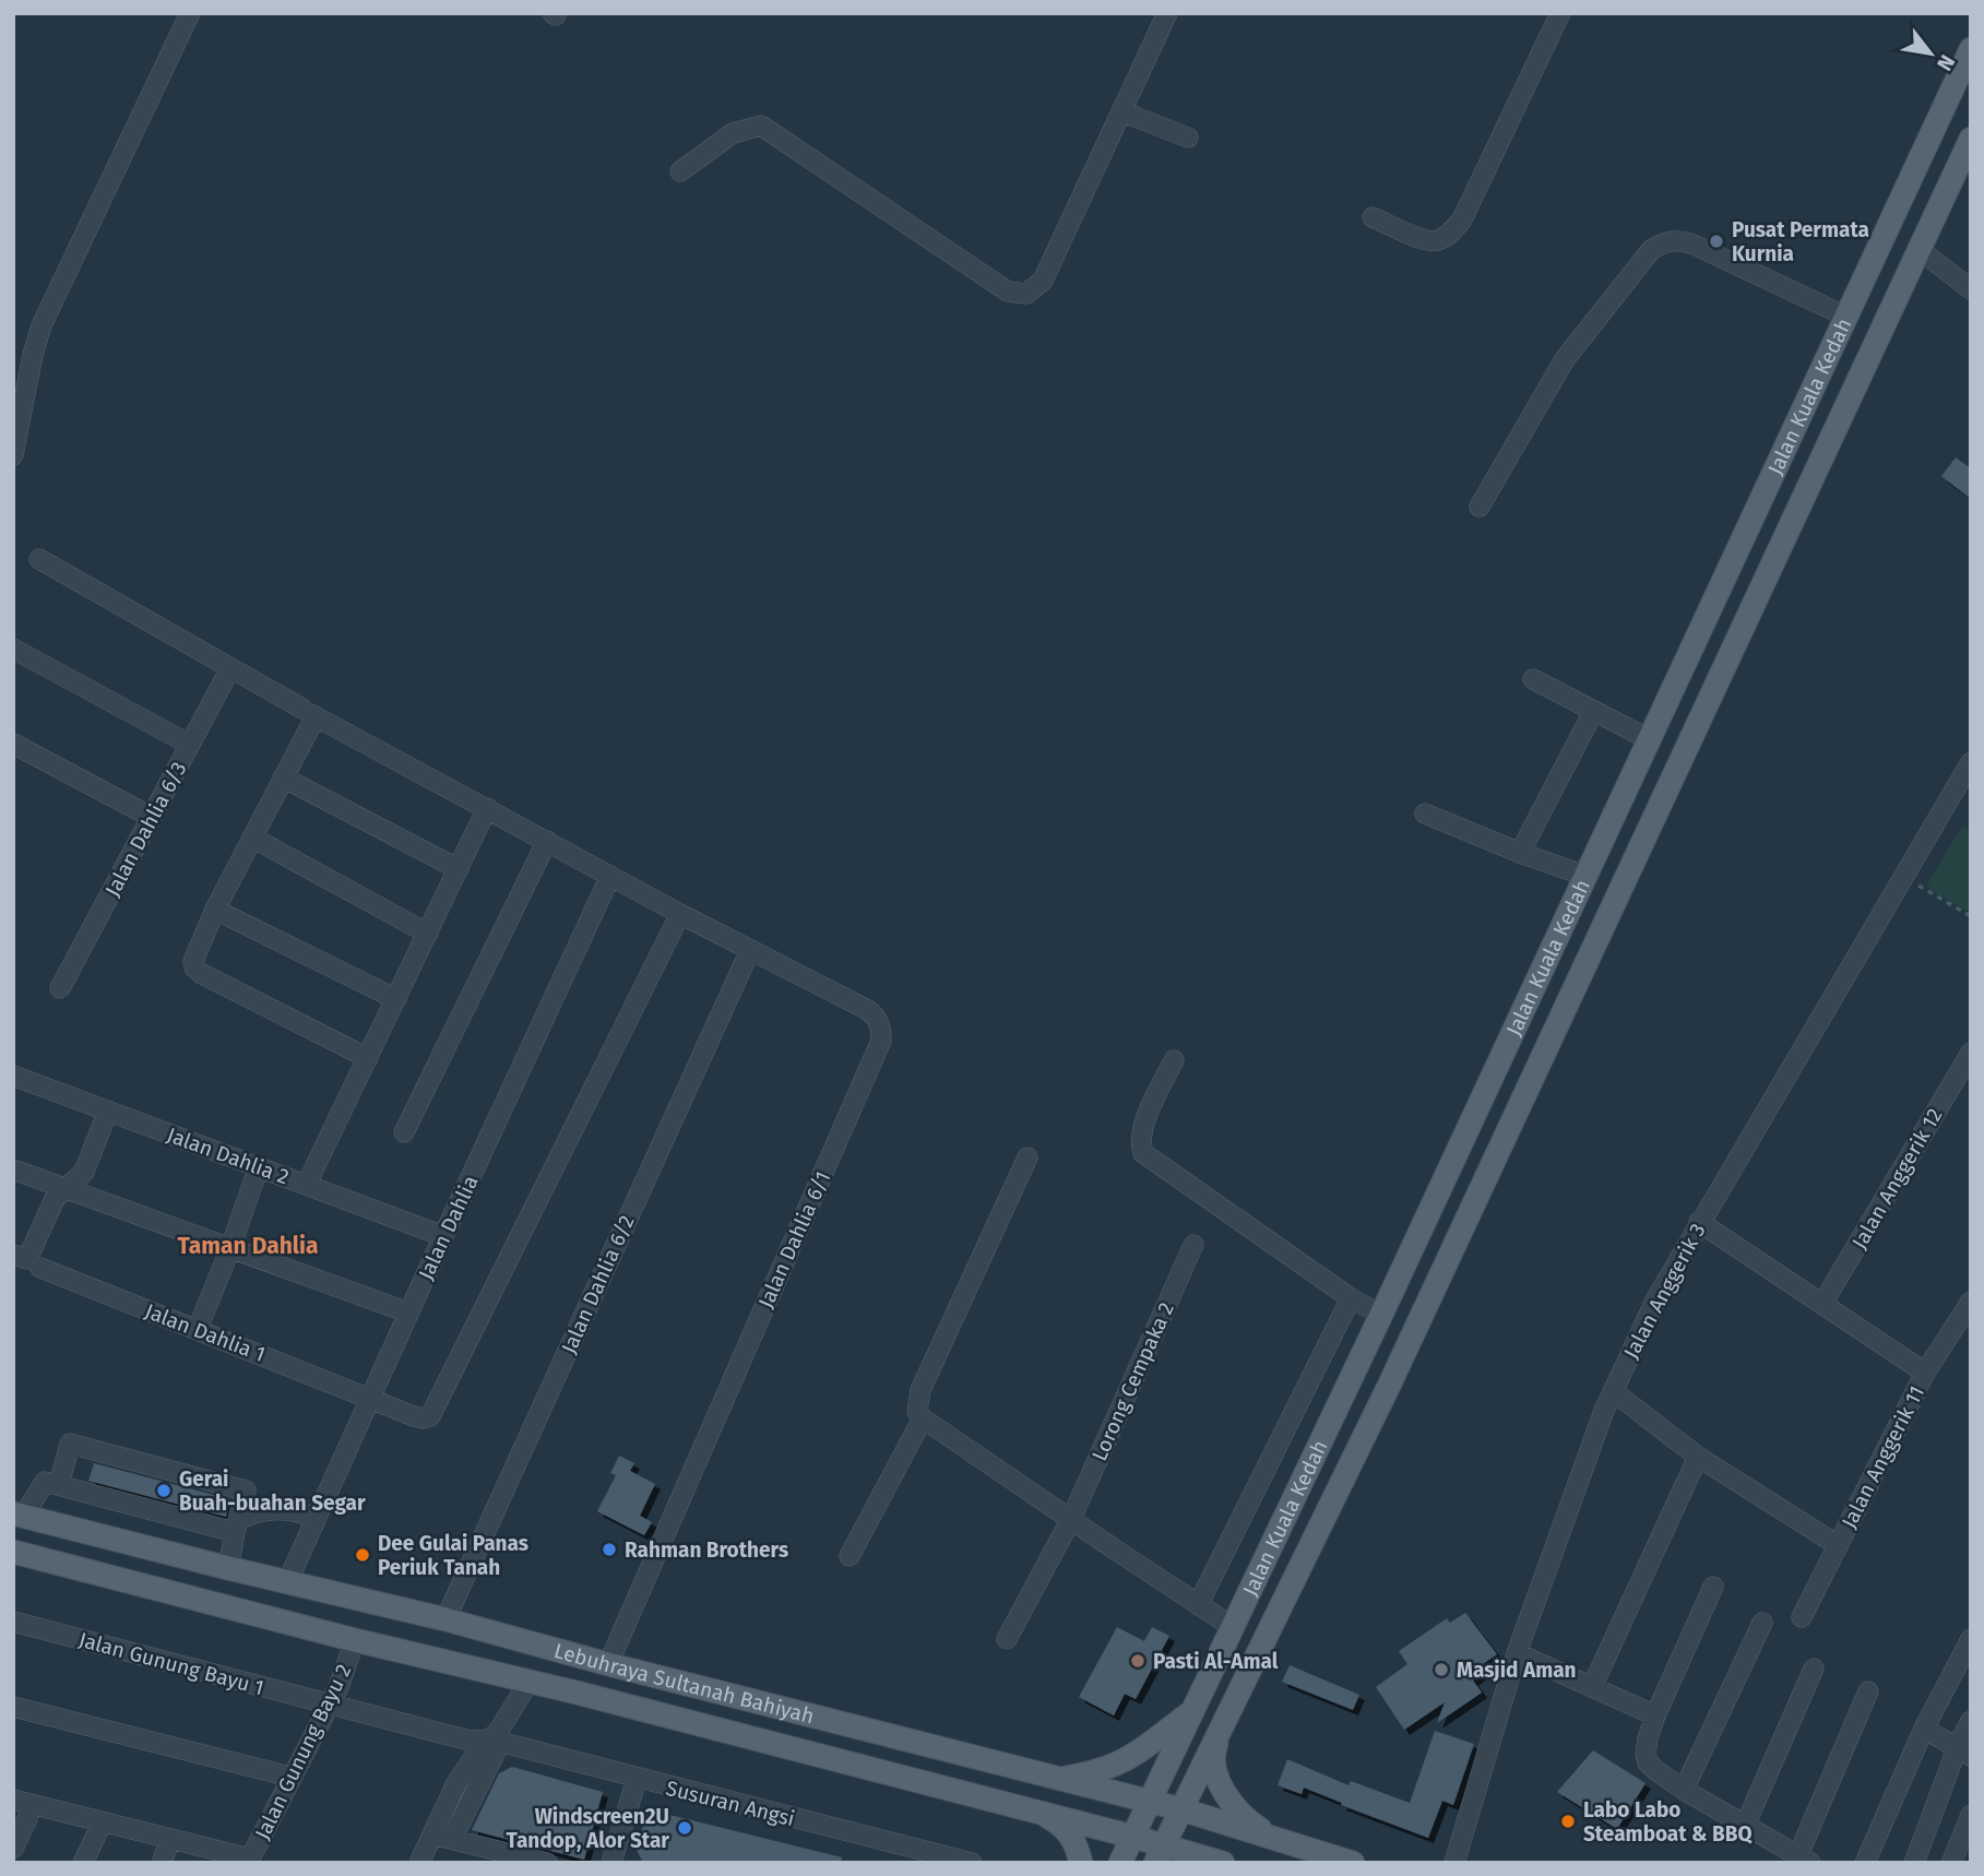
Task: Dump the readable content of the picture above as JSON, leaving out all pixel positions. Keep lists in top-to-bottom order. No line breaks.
{"streets":{"main road":["Jalan Kuala Kedah","Lebuhraya Sultanah Bahiyah"],"street":["Jalan Dahlia 6/3","Jalan Dahlia 2","Jalan Anggerik 12","Jalan Dahlia","Jalan Dahlia 6/1","Jalan Dahlia 6/2","Jalan Anggerik 3","Jalan Dahlia 1","Lorong Cempaka 2","Jalan Anggerik 11","Jalan Gunung Bayu 1","Jalan Gunung Bayu 2","Susuran Angsi"]},"crossings":[["Jalan Kuala Kedah","Lebuhraya Sultanah Bahiyah"],["Jalan Dahlia 6/3","Jalan Dahlia 6/1"],["Jalan Dahlia 2","Jalan Dahlia"],["Jalan Dahlia","Jalan Dahlia 6/1"],["Jalan Dahlia","Jalan Dahlia 1"],["Jalan Dahlia","Lebuhraya Sultanah Bahiyah"],["Jalan Dahlia 6/1","Jalan Dahlia 6/2"],["Jalan Dahlia 6/1","Jalan Dahlia 1"],["Jalan Dahlia 6/1","Lebuhraya Sultanah Bahiyah"],["Jalan Dahlia 6/2","Lebuhraya Sultanah Bahiyah"],["Jalan Gunung Bayu 1","Jalan Gunung Bayu 2"],["Jalan Gunung Bayu 1","Susuran Angsi"],["Lebuhraya Sultanah Bahiyah","Jalan Gunung Bayu 2"]],"districts":["Taman Dahlia"],"places":["Pusat Permata Kurnia","Gerai Buah-buahan Segar","Rahman Brothers","Dee Gulai Panas Periuk Tanah","Pasti Al-Amal","Masjid Aman","Labo Labo Steamboat & BBQ","Windscreen2U Tandop, Alor Star"],"north":"bottom right"}
